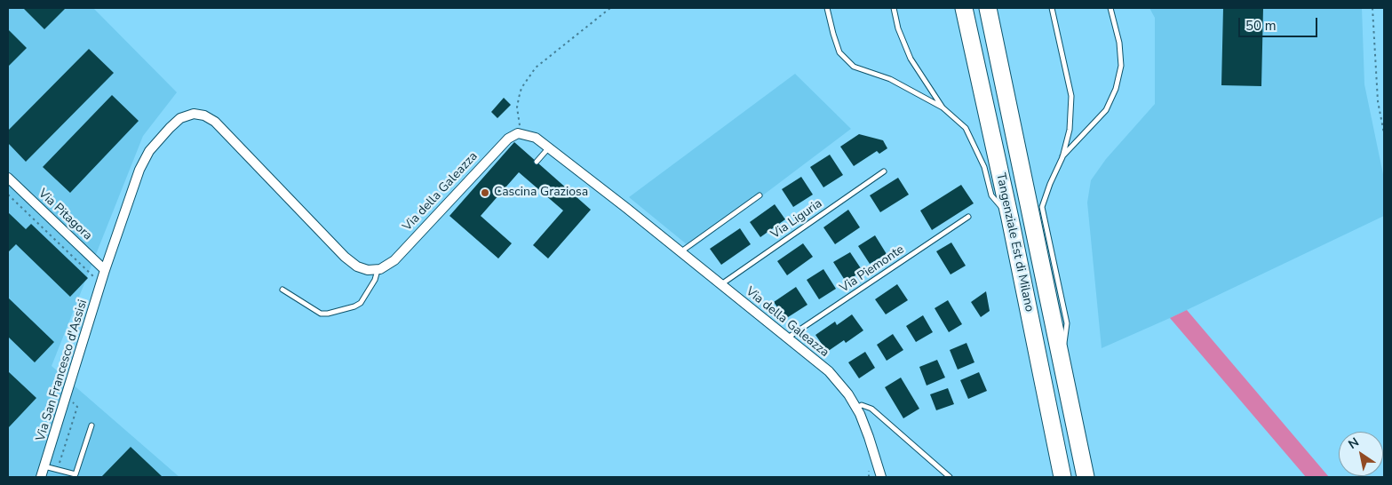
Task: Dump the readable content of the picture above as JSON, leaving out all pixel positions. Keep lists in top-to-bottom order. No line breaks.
{"streets":{"highway":["Tangenziale Est di Milano"],"street":["Via della Galeazza","Via Pitagora","Via San Francesco d'Assisi"],"lane":["Via Liguria","Via Piemonte"]},"crossings":[["Via della Galeazza","Via Liguria"],["Via della Galeazza","Via Piemonte"],["Via Pitagora","Via San Francesco d'Assisi"]],"places":["Cascina Graziosa"],"scale_bar":"50 m","north":"top left"}
